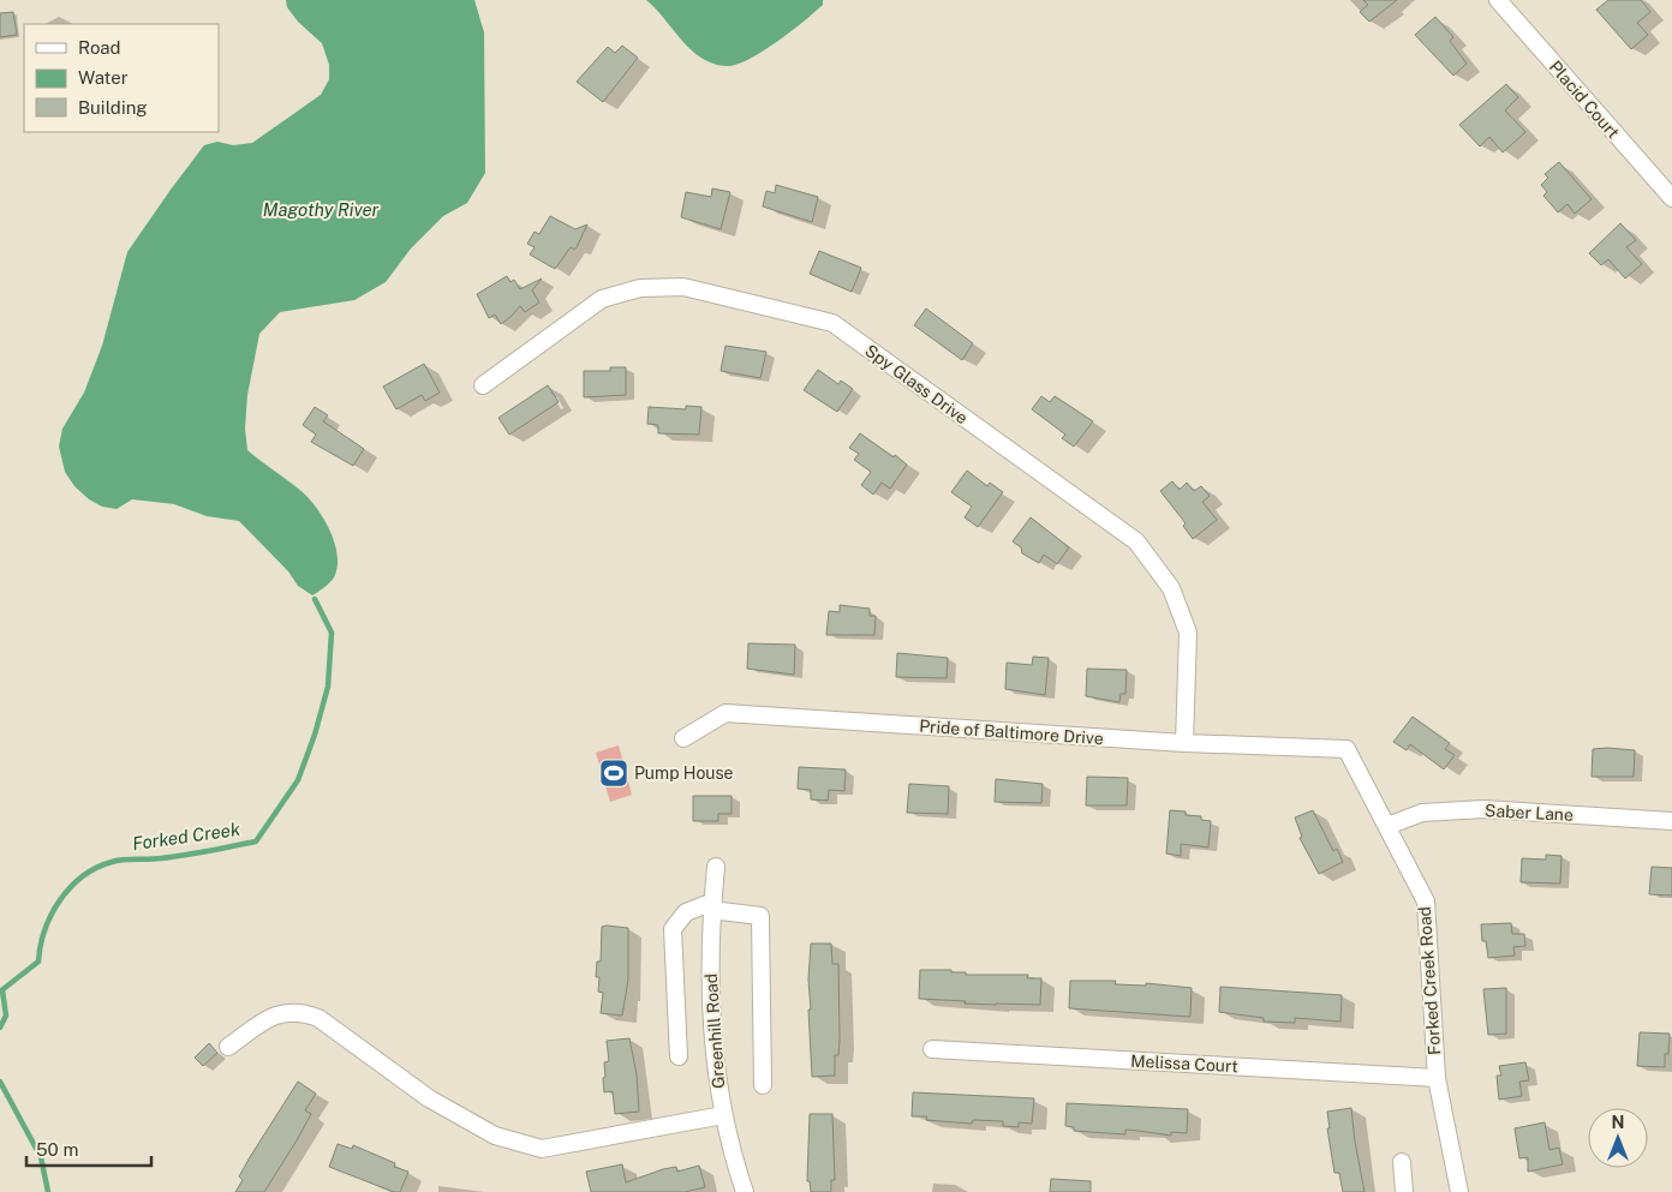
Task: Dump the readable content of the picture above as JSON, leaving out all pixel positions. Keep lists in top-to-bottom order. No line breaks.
{"streets":{"street":["Placid Court","Spy Glass Drive","Pride of Baltimore Drive","Saber Lane","Forked Creek Road","Greenhill Road","Melissa Court"]},"crossings":[["Spy Glass Drive","Pride of Baltimore Drive"],["Pride of Baltimore Drive","Forked Creek Road"],["Saber Lane","Forked Creek Road"],["Forked Creek Road","Melissa Court"]],"water":["Magothy River","Forked Creek"],"places":{"sports":["Pump House"]},"legend":["Road","Water","Building"],"scale_bar":"50 m","north":"top"}
